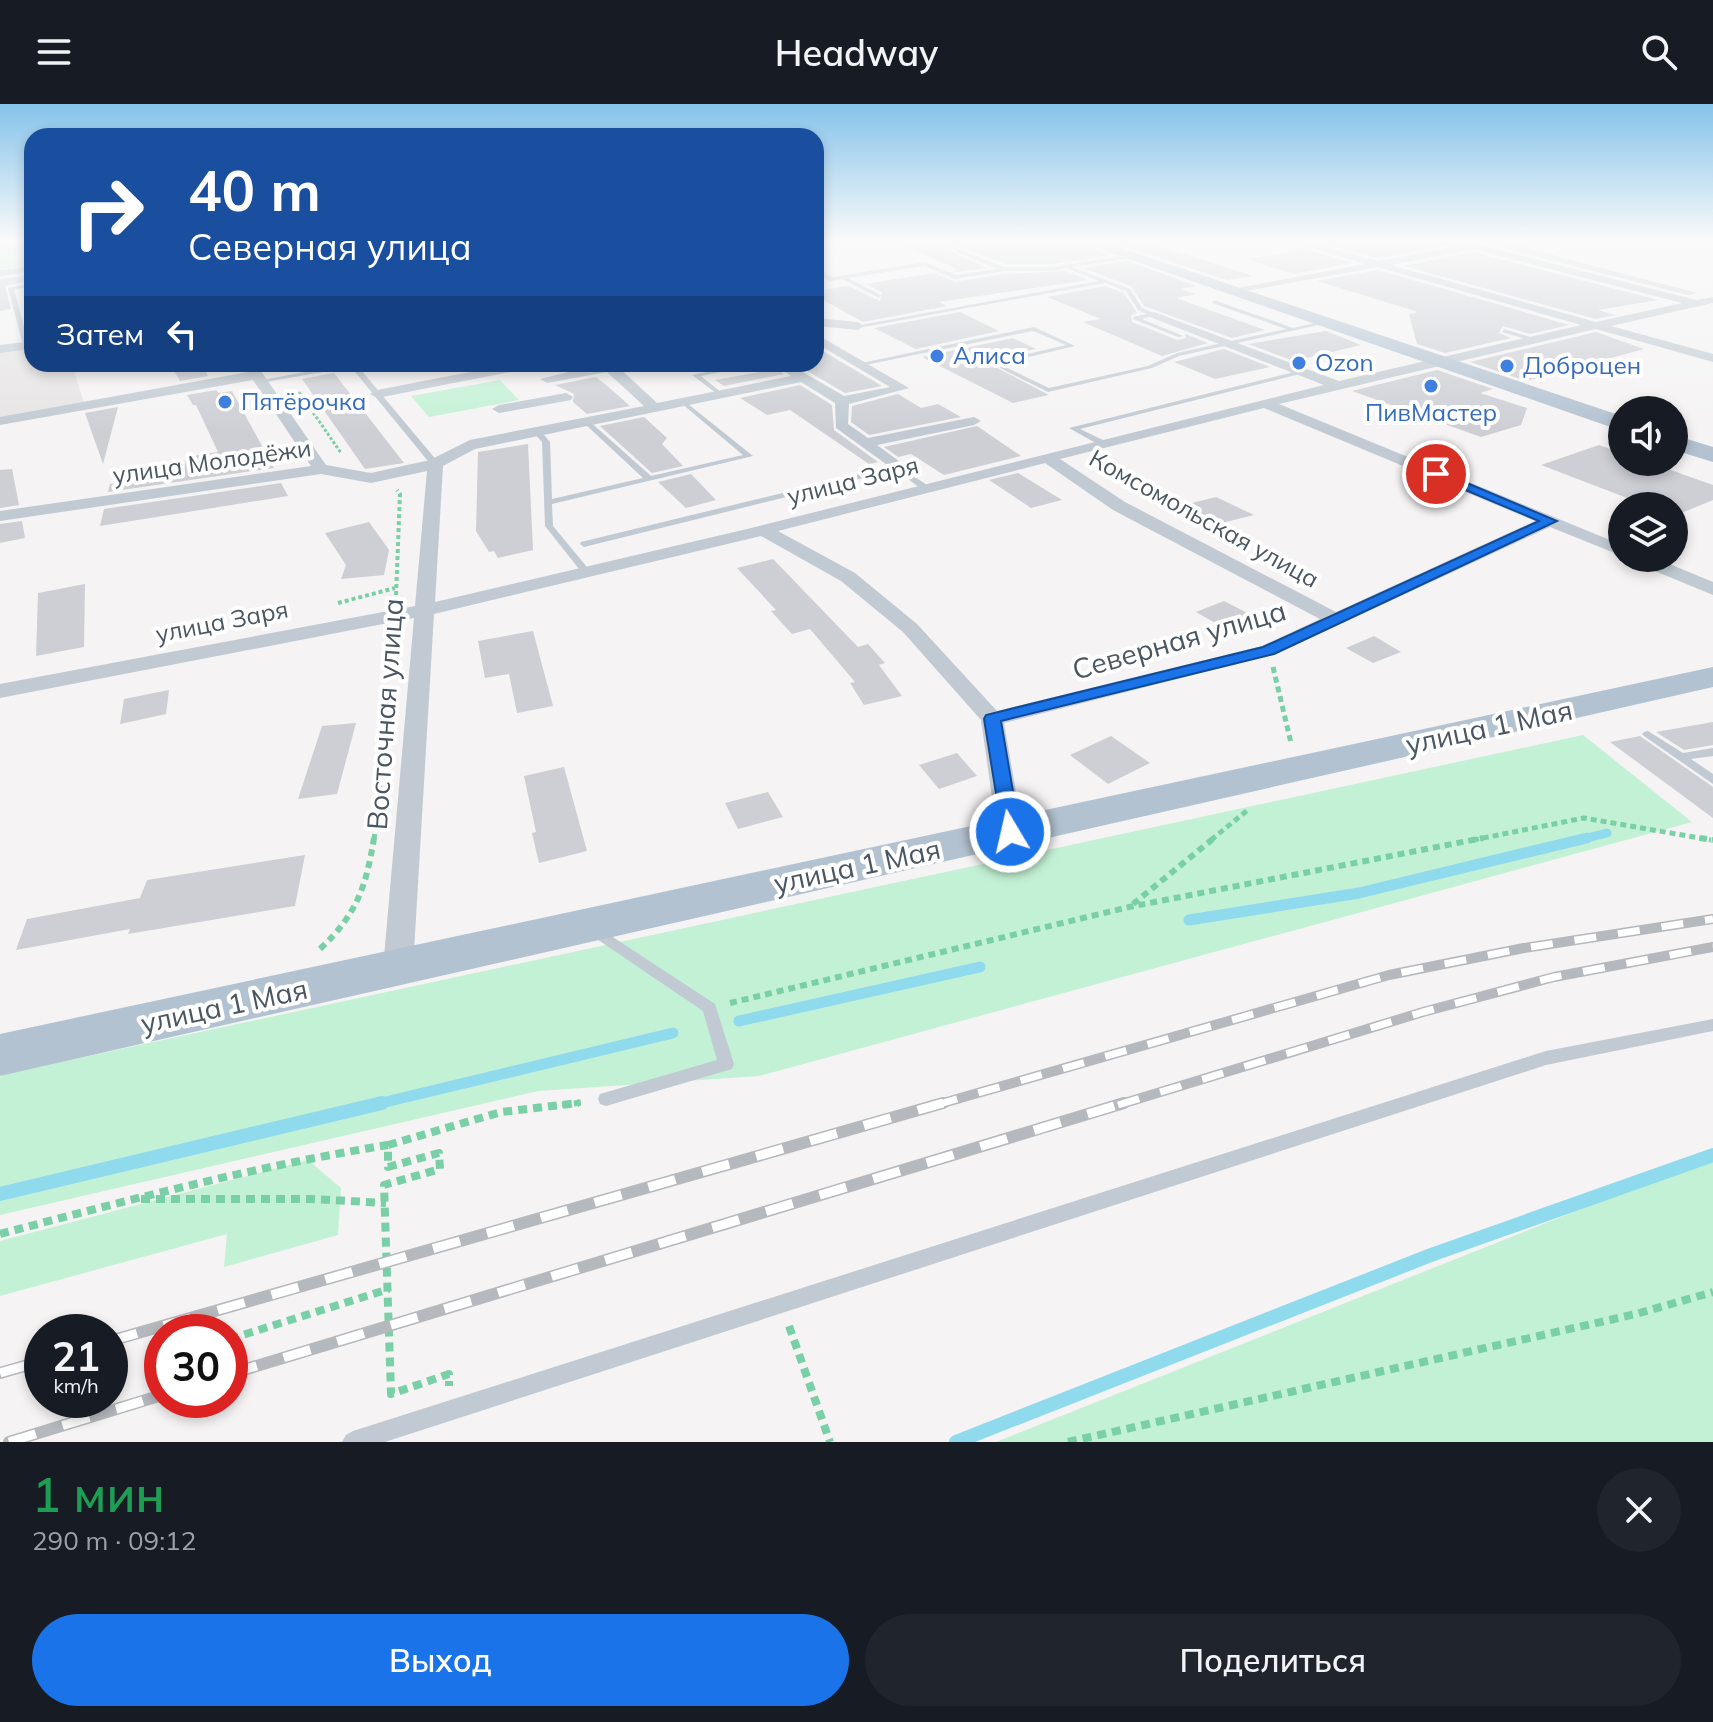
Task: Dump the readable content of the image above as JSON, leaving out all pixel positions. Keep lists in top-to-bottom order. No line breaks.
{"streets":{"main road":["улица 1 Мая"],"street":["улица Молодёжи","улица Заря","Комсомольская улица","Северная улица","Восточная улица"]},"crossings":[["улица Молодёжи","Восточная улица"],["улица Заря","Комсомольская улица"],["улица Заря","Восточная улица"],["Комсомольская улица","Северная улица"],["Восточная улица","улица 1 Мая"]],"places":["Алиса","Ozon","Доброцен","ПивМастер","Пятёрочка"],"page":{"header":"Headway","turn":["40 m","Северная улица"],"then":"Затем","speed":"21 km/h","limit":"30","heading":["1 мин","290 m · 09:12"],"buttons":["Выход","Поделиться"]}}
